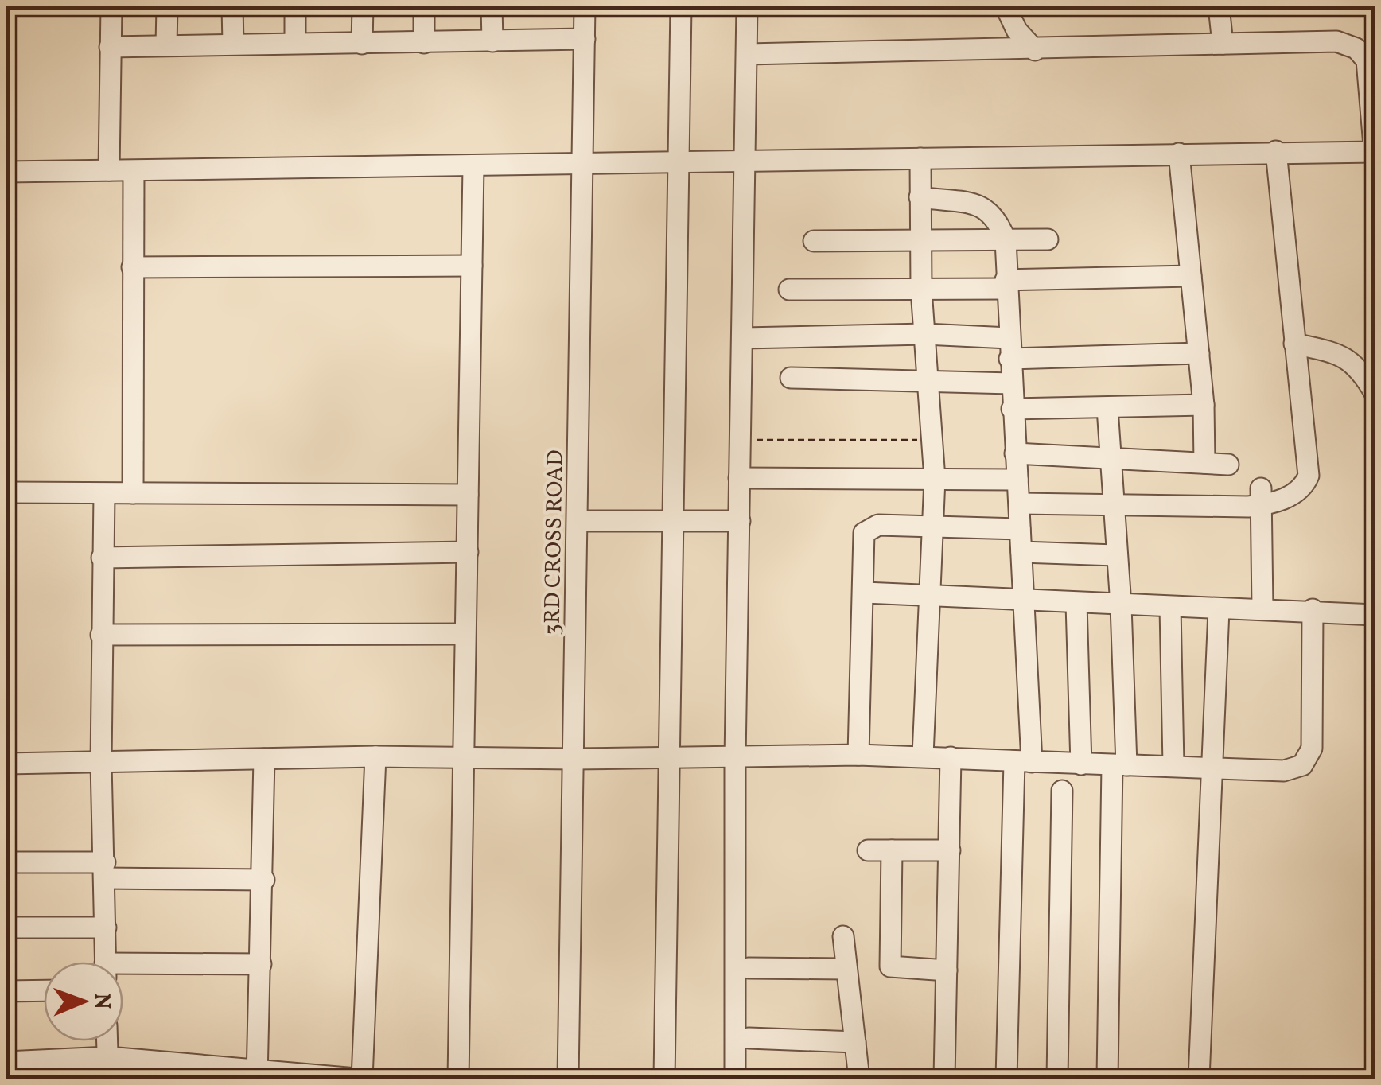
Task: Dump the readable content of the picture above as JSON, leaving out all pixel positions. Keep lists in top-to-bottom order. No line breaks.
{"streets":{"street":["3RD CROSS ROAD"]},"north":"right"}
